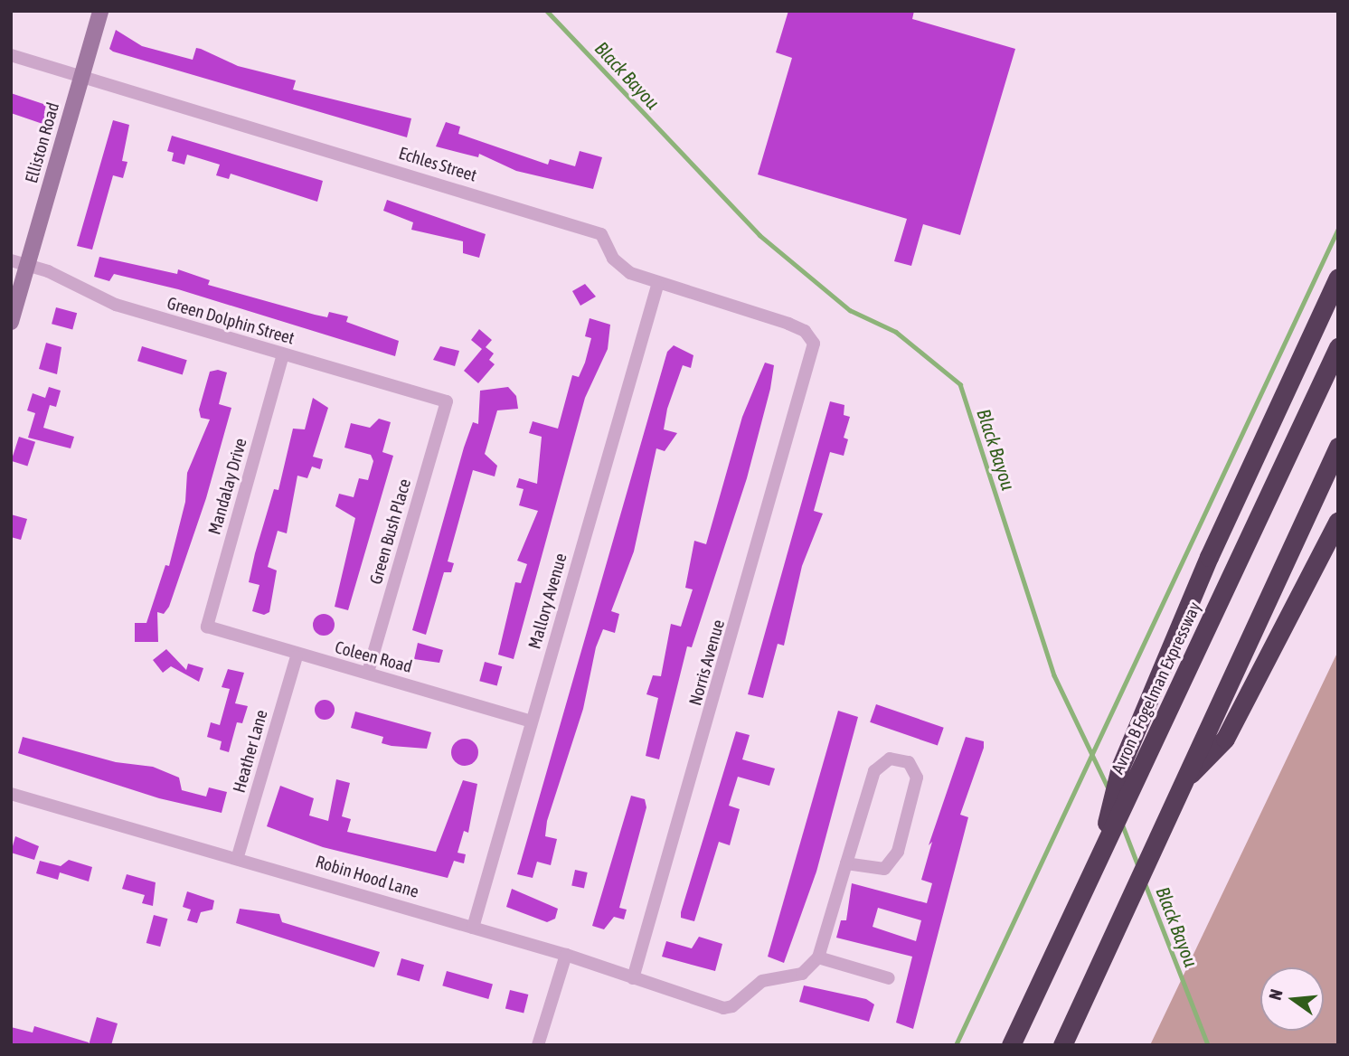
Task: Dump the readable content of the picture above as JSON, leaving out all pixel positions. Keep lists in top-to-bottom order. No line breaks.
{"streets":{"highway":["Avron B Fogelman Expressway"],"street":["Elliston Road","Echles Street","Green Dolphin Street","Mandalay Drive","Green Bush Place","Mallory Avenue","Coleen Road","Norris Avenue","Heather Lane","Robin Hood Lane"]},"crossings":[["Elliston Road","Echles Street"],["Elliston Road","Green Dolphin Street"],["Echles Street","Mallory Avenue"],["Echles Street","Norris Avenue"],["Green Dolphin Street","Mandalay Drive"],["Green Dolphin Street","Green Bush Place"],["Mandalay Drive","Coleen Road"],["Green Bush Place","Coleen Road"],["Mallory Avenue","Coleen Road"],["Mallory Avenue","Robin Hood Lane"],["Coleen Road","Heather Lane"],["Norris Avenue","Robin Hood Lane"],["Heather Lane","Robin Hood Lane"]],"water":["Black Bayou"],"north":"left"}
